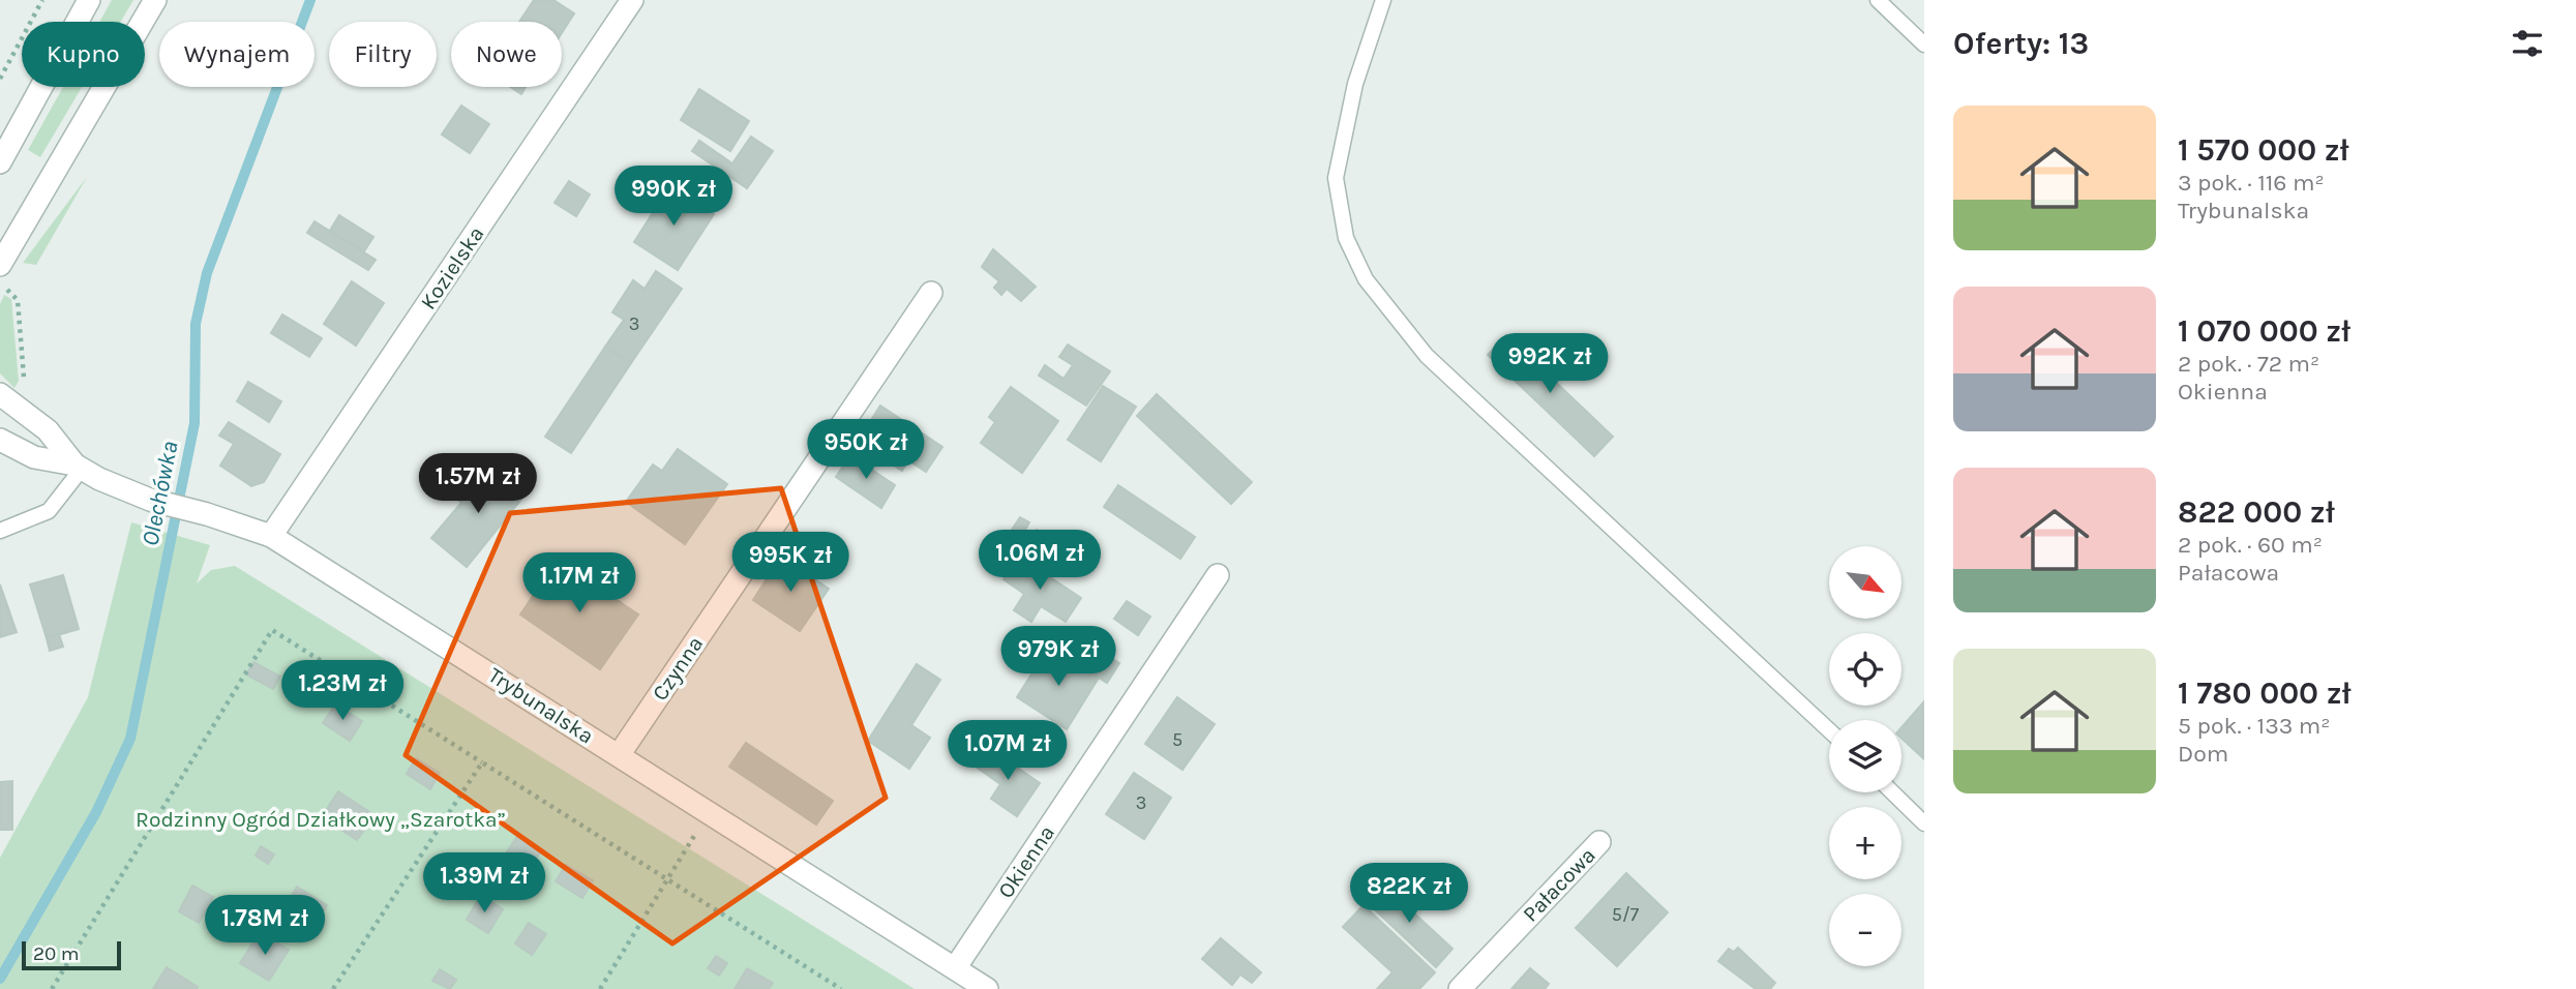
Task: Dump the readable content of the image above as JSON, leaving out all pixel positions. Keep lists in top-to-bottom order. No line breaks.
{"streets":{"street":["Kozielska","Czynna","Trybunalska","Okienna","Pałacowa"]},"crossings":[["Kozielska","Trybunalska"],["Czynna","Trybunalska"],["Trybunalska","Okienna"]],"water":["Olechówka"],"parks":["Rodzinny Ogród Działkowy „Szarotka”"],"house_numbers":["3","5","3","5/7"],"scale_bar":"20 m","north":"bottom right","page":{"heading":"Oferty: 13","chip":["Kupno","Wynajem","Filtry","Nowe"],"list":[{"name":"1 570 000 zł","note":"3 pok. · 116 m² · Trybunalska"},{"name":"1 070 000 zł","note":"2 pok. · 72 m² · Okienna"},{"name":"822 000 zł","note":"2 pok. · 60 m² · Pałacowa"},{"name":"1 780 000 zł","note":"5 pok. · 133 m² · Dom"}],"price":["990K zł","992K zł","950K zł","1.57M zł","1.06M zł","995K zł","1.17M zł","979K zł","1.23M zł","1.07M zł","1.39M zł","822K zł","1.78M zł"],"map_buttons":["+","−"],"scale":"20 m"}}
